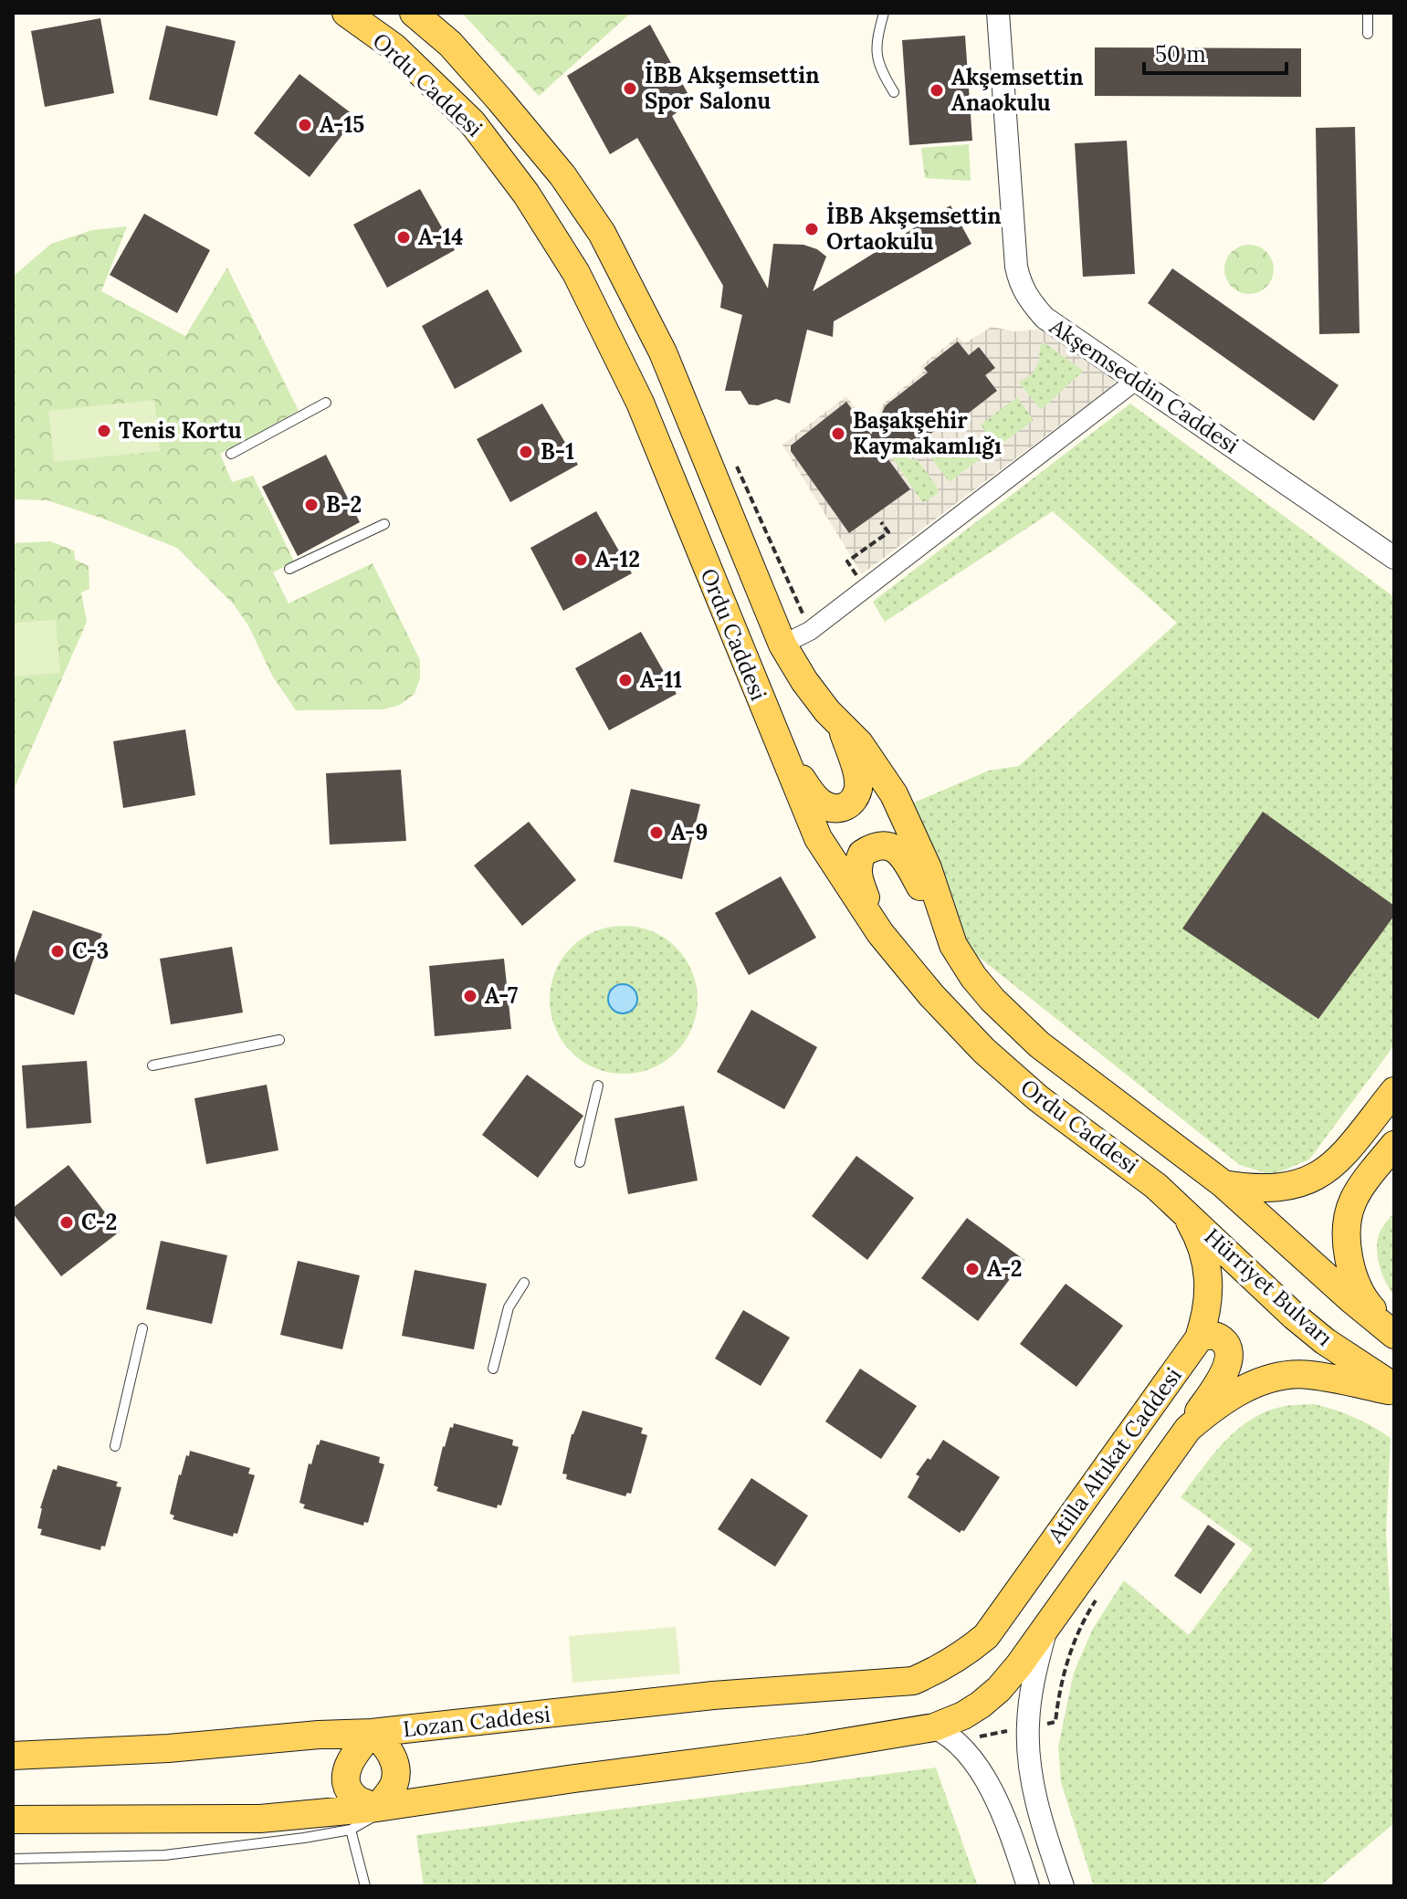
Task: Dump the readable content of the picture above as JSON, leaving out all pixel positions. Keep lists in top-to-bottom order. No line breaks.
{"streets":{"main road":["Ordu Caddesi","Hürriyet Bulvarı","Atilla Altıkat Caddesi","Lozan Caddesi"],"street":["Akşemseddin Caddesi"]},"crossings":[["Ordu Caddesi","Hürriyet Bulvarı"],["Ordu Caddesi","Atilla Altıkat Caddesi"],["Hürriyet Bulvarı","Atilla Altıkat Caddesi"],["Atilla Altıkat Caddesi","Lozan Caddesi"]],"places":["İBB Akşemsettin Spor Salonu","Akşemsettin Anaokulu","A-15","İBB Akşemsettin Ortaokulu","A-14","Tenis Kortu","Başakşehir Kaymakamlığı","B-1","B-2","A-12","A-11","A-9","C-3","A-7","C-2","A-2"],"scale_bar":"50 m"}
